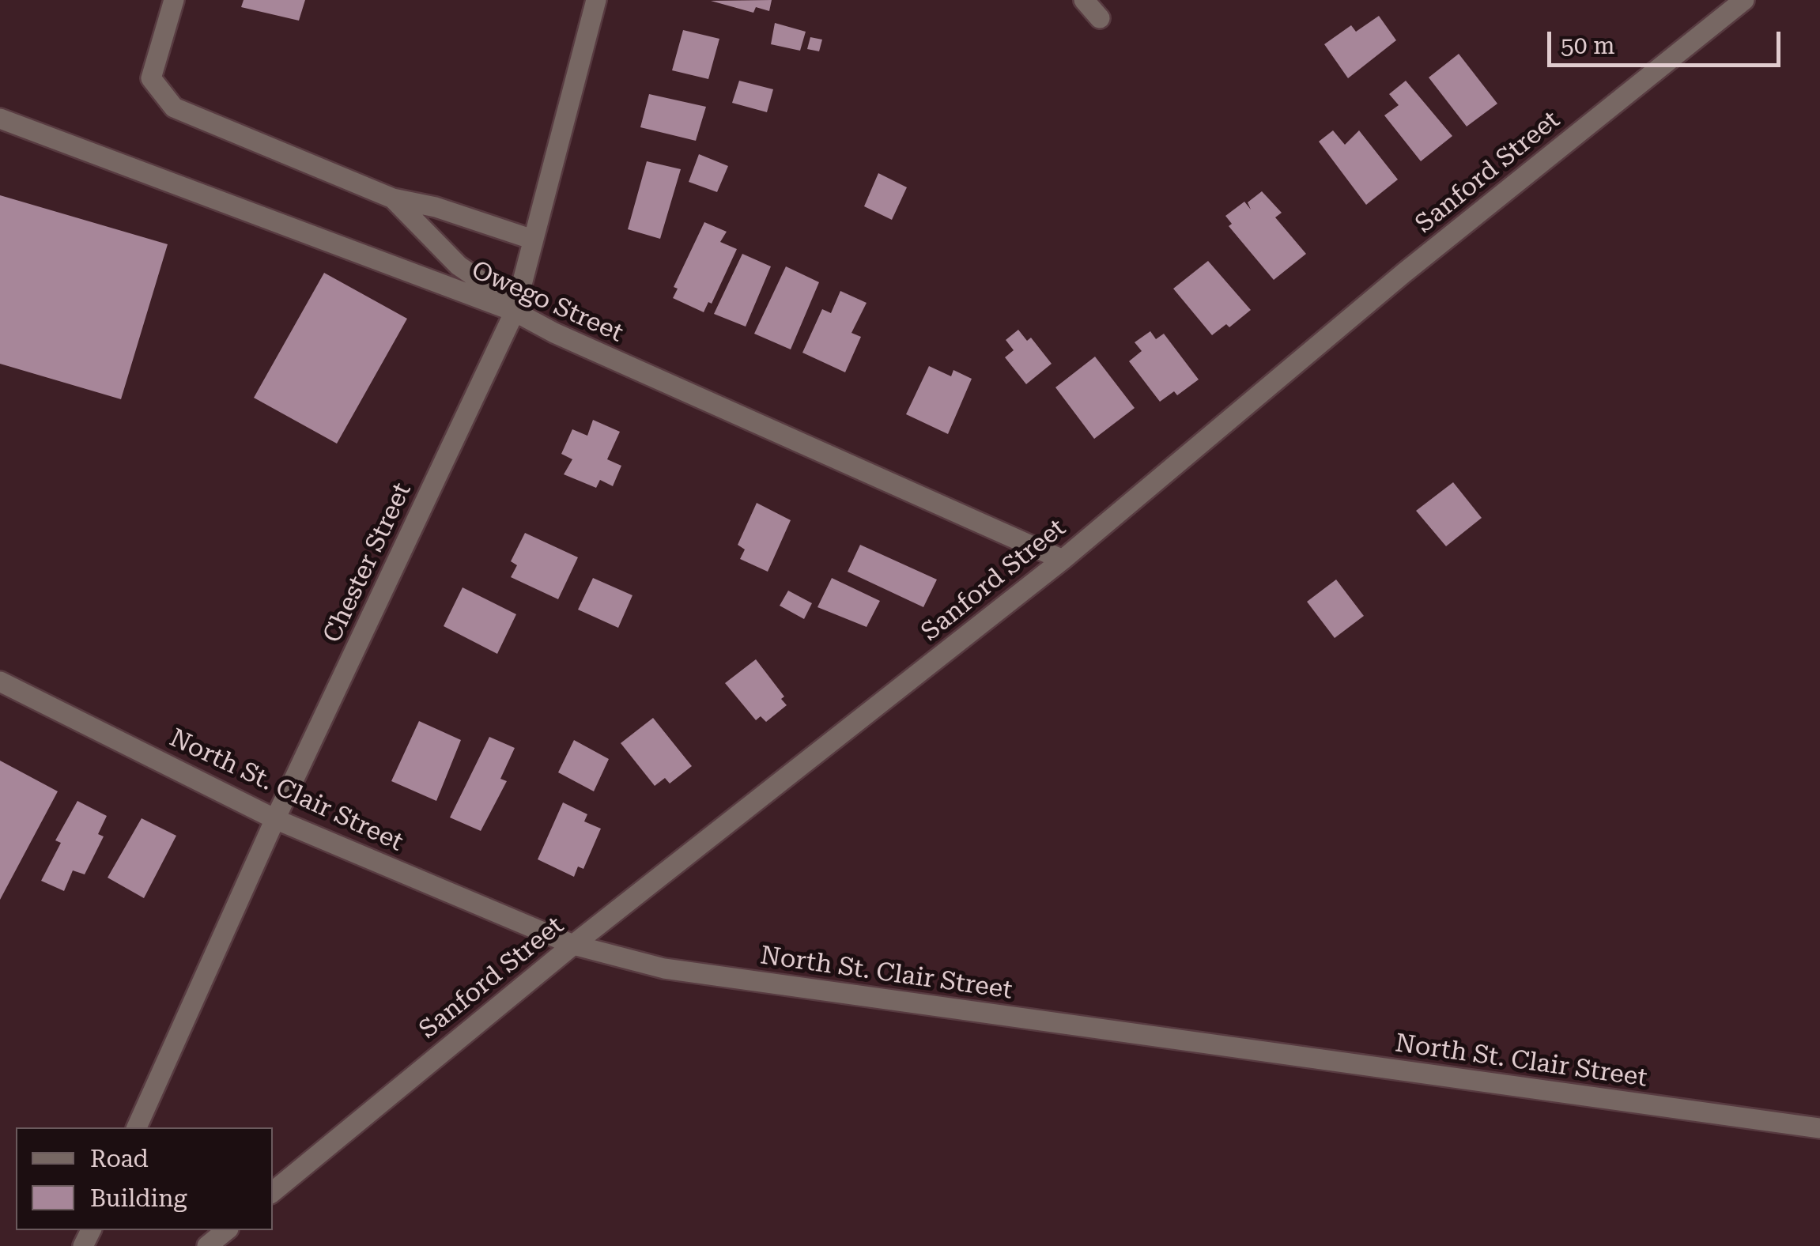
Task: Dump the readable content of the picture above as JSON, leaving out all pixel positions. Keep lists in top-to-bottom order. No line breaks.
{"streets":{"street":["Sanford Street","Owego Street","Chester Street","North St. Clair Street"]},"crossings":[["Sanford Street","Owego Street"],["Sanford Street","North St. Clair Street"],["Owego Street","Chester Street"],["Chester Street","North St. Clair Street"]],"legend":["Road","Building"],"scale_bar":"50 m"}
